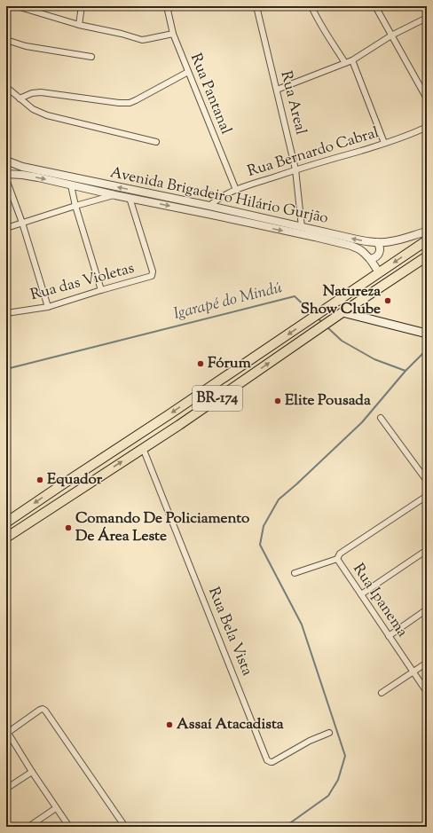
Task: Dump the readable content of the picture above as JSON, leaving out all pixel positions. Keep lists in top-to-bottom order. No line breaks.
{"streets":{"main road":["BR-174"],"street":["Rua Pantanal","Rua Areal","Rua Bernardo Cabral","Avenida Brigadeiro Hilário Gurjão","Rua das Violetas","Rua Ipanema","Rua Bela Vista"]},"crossings":[["Rua Pantanal","Rua Bernardo Cabral"],["Rua Areal","Rua Bernardo Cabral"],["Rua Areal","Avenida Brigadeiro Hilário Gurjão"],["Rua Bernardo Cabral","Avenida Brigadeiro Hilário Gurjão"],["Avenida Brigadeiro Hilário Gurjão","Rua das Violetas"],["Avenida Brigadeiro Hilário Gurjão","BR-174"],["BR-174","Rua Bela Vista"]],"water":["Igarapé do Mindú"],"places":["Natureza Show Clube","Fórum","Elite Pousada","Equador","Comando De Policiamento De Área Leste","Assaí Atacadista"]}
